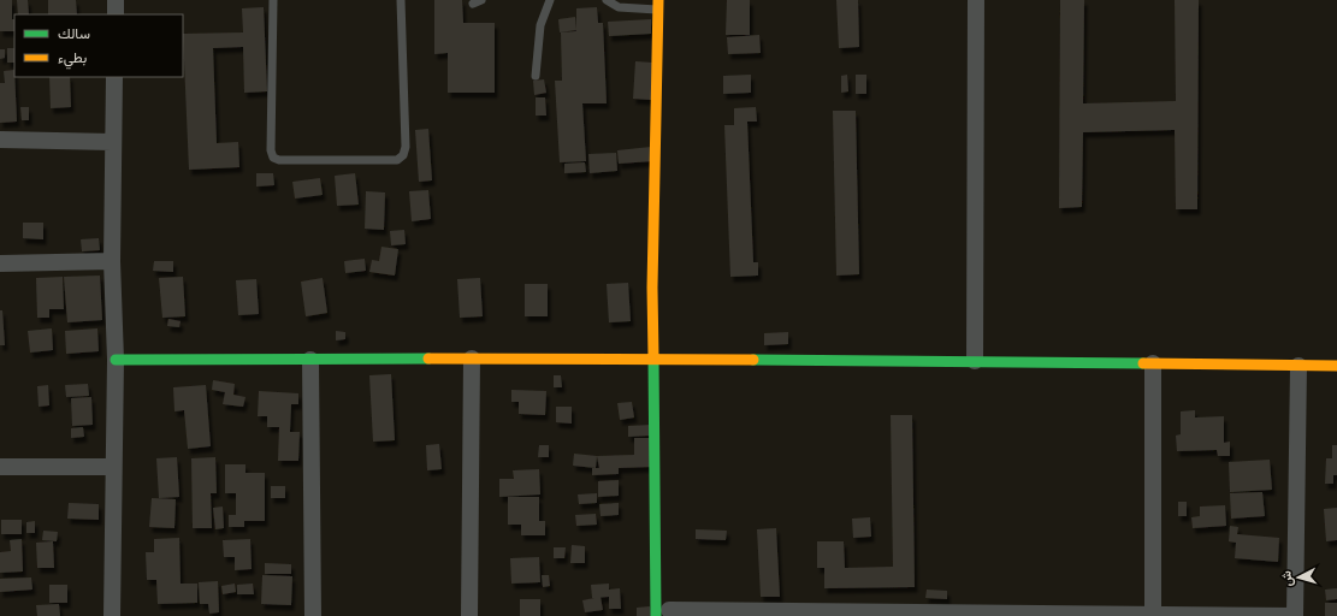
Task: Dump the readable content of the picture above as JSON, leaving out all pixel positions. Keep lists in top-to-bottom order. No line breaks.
{"legend":["سالك","بطيء"],"north":"left"}
